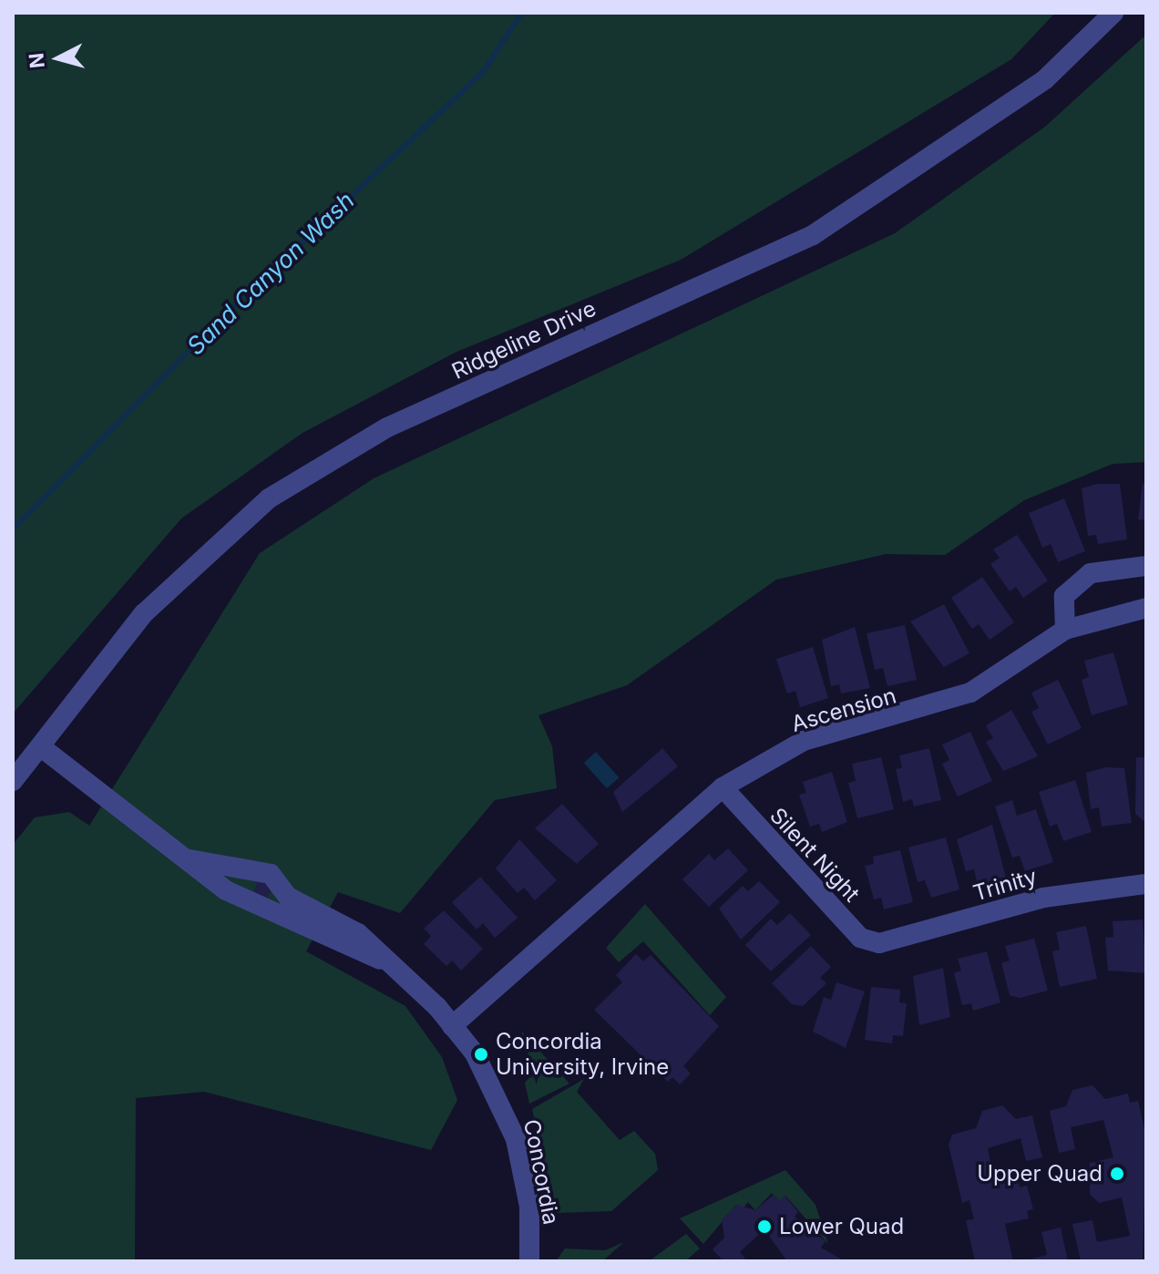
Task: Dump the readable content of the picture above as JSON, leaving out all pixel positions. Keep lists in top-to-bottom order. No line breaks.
{"streets":{"street":["Ridgeline Drive","Ascension","Silent Night","Trinity","Concordia"]},"crossings":[["Ridgeline Drive","Concordia"],["Ascension","Silent Night"],["Ascension","Concordia"],["Silent Night","Trinity"]],"water":["Sand Canyon Wash"],"places":["Concordia University, Irvine","Upper Quad","Lower Quad"],"north":"left"}
